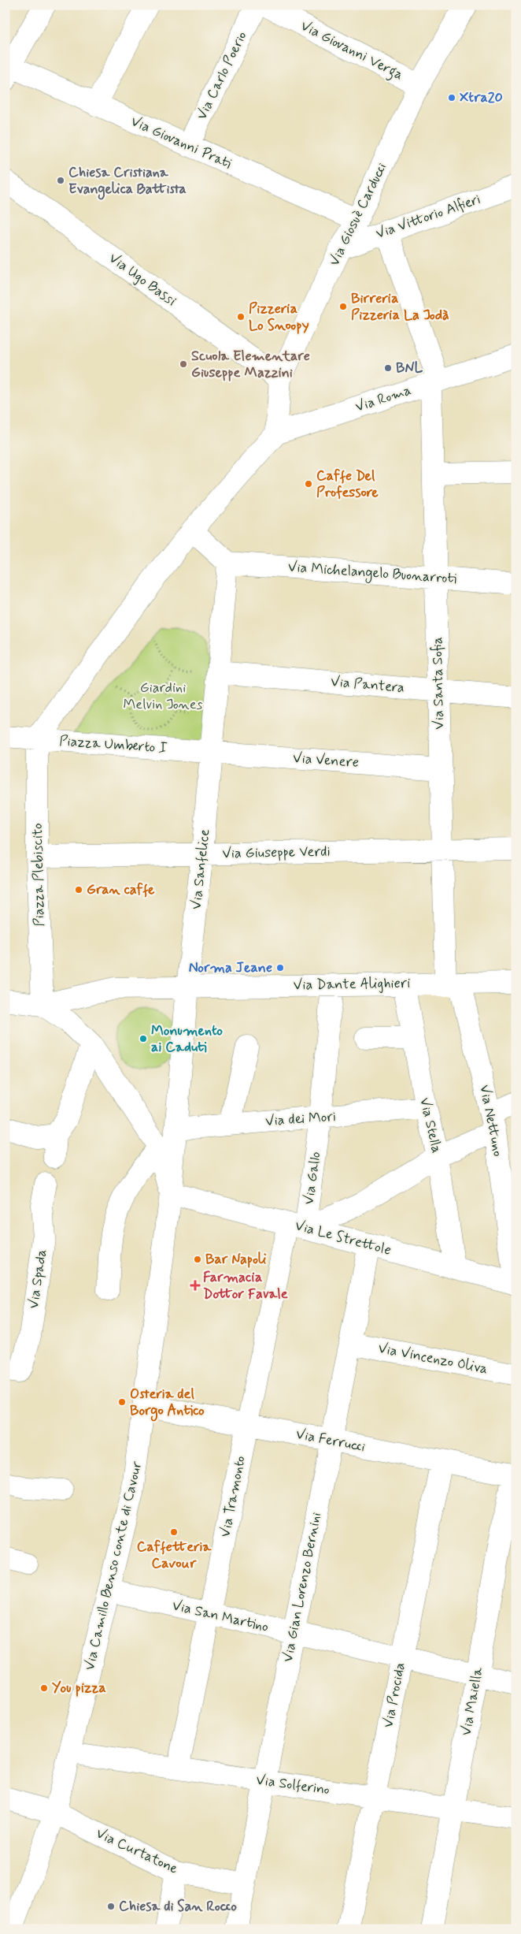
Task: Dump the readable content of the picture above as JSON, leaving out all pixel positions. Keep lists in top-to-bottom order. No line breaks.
{"streets":{"street":["Via Giovanni Verga","Via Carlo Poerio","Via Giovanni Prati","Via Giosuè Carducci","Via Vittorio Alfieri","Via Ugo Bassi","Via Roma","Via Michelangelo Buonarroti","Via Santa Sofia","Via Pantera","Piazza Umberto I","Via Venere","Via Giuseppe Verdi","Via Sanfelice","Piazza Plebiscito","Via Dante Alighieri","Via dei Mori","Via Nettuno","Via Stella","Via Gallo","Via Le Strettole","Via Spada","Via Vincenzo Oliva","Via Ferrucci","Via Tramonto","Via Camillo Benso conte di Cavour","Via Gian Lorenzo Bernini","Via San Martino","Via Procida","Via Maiella","Via Solferino","Via Curtatone"]},"crossings":[["Via Giovanni Verga","Via Giosuè Carducci"],["Via Carlo Poerio","Via Giovanni Prati"],["Via Giovanni Prati","Via Giosuè Carducci"],["Via Giosuè Carducci","Via Vittorio Alfieri"],["Via Giosuè Carducci","Via Ugo Bassi"],["Via Giosuè Carducci","Via Roma"],["Via Giosuè Carducci","Piazza Umberto I"],["Via Vittorio Alfieri","Via Santa Sofia"],["Via Roma","Via Santa Sofia"],["Via Roma","Piazza Umberto I"],["Via Michelangelo Buonarroti","Via Santa Sofia"],["Via Santa Sofia","Via Pantera"],["Via Santa Sofia","Via Venere"],["Via Santa Sofia","Via Giuseppe Verdi"],["Via Santa Sofia","Via Dante Alighieri"],["Via Santa Sofia","Via Nettuno"],["Piazza Umberto I","Via Venere"],["Piazza Umberto I","Via Sanfelice"],["Piazza Umberto I","Piazza Plebiscito"],["Via Venere","Via Sanfelice"],["Via Giuseppe Verdi","Via Sanfelice"],["Via Giuseppe Verdi","Piazza Plebiscito"],["Via Sanfelice","Via Dante Alighieri"],["Via Sanfelice","Via dei Mori"],["Via Sanfelice","Via Camillo Benso conte di Cavour"],["Piazza Plebiscito","Via Dante Alighieri"],["Via Dante Alighieri","Via Nettuno"],["Via Dante Alighieri","Via Stella"],["Via Dante Alighieri","Via Gallo"],["Via dei Mori","Via Stella"],["Via dei Mori","Via Gallo"],["Via dei Mori","Via Camillo Benso conte di Cavour"],["Via Nettuno","Via Gallo"],["Via Nettuno","Via Le Strettole"],["Via Stella","Via Gallo"],["Via Stella","Via Le Strettole"],["Via Gallo","Via Le Strettole"],["Via Gallo","Via Tramonto"],["Via Le Strettole","Via Tramonto"],["Via Le Strettole","Via Camillo Benso conte di Cavour"],["Via Le Strettole","Via Gian Lorenzo Bernini"],["Via Vincenzo Oliva","Via Gian Lorenzo Bernini"],["Via Ferrucci","Via Tramonto"],["Via Ferrucci","Via Camillo Benso conte di Cavour"],["Via Ferrucci","Via Gian Lorenzo Bernini"],["Via Ferrucci","Via Procida"],["Via Ferrucci","Via Maiella"],["Via Tramonto","Via San Martino"],["Via Tramonto","Via Solferino"],["Via Camillo Benso conte di Cavour","Via San Martino"],["Via Camillo Benso conte di Cavour","Via Solferino"],["Via Camillo Benso conte di Cavour","Via Curtatone"],["Via Gian Lorenzo Bernini","Via San Martino"],["Via Gian Lorenzo Bernini","Via Solferino"],["Via Gian Lorenzo Bernini","Via Curtatone"],["Via San Martino","Via Procida"],["Via San Martino","Via Maiella"],["Via Procida","Via Solferino"],["Via Maiella","Via Solferino"]],"parks":["Giardini Melvin Jones"],"places":{"other":["Xtra20","Chiesa Cristiana Evangelica Battista","Birreria Pizzeria La Jodà","Pizzeria Lo Snoopy","Scuola Elementare Giuseppe Mazzini","BNL","Caffe Del Professore","Gran caffe","Norma Jeane","Monumento ai Caduti","Bar Napoli","Osteria del Borgo Antico","Caffetteria Cavour","You pizza","Chiesa di San Rocco"],"health":["Farmacia Dottor Favale"]}}
